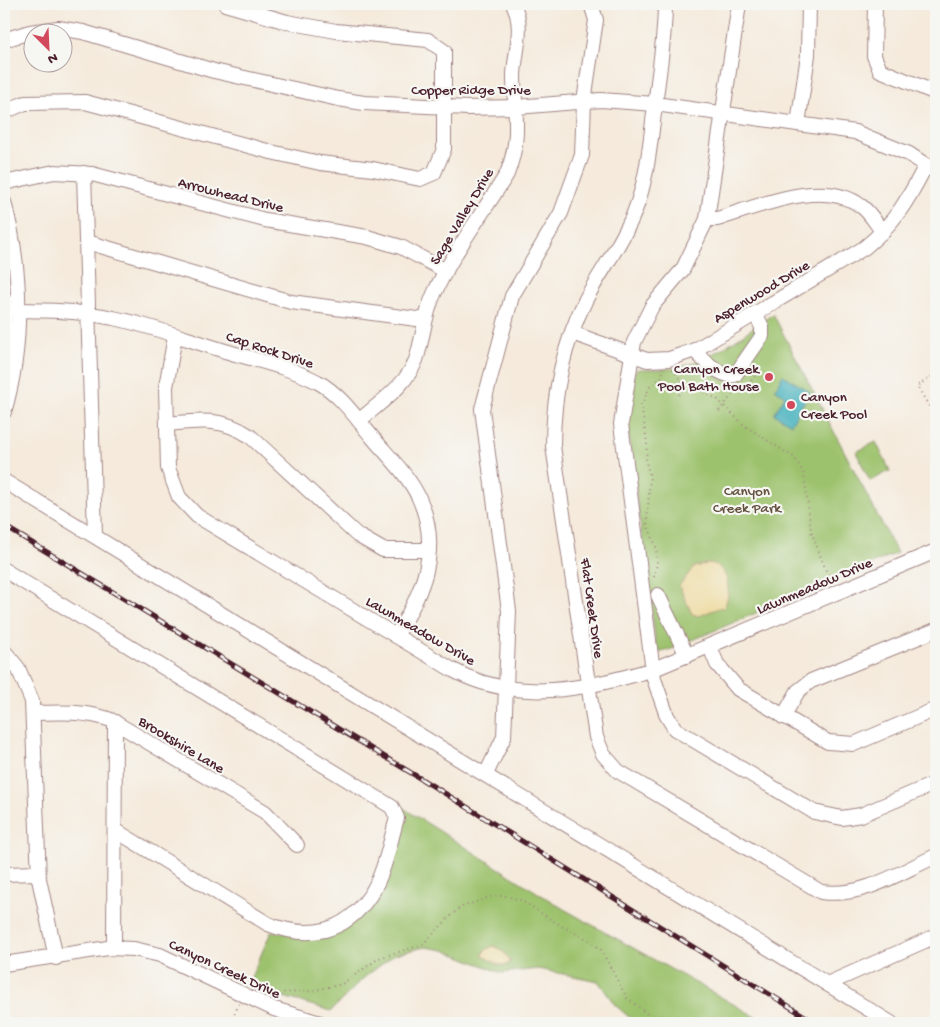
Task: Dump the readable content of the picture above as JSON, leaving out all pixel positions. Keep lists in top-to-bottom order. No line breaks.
{"streets":{"street":["Copper Ridge Drive","Arrowhead Drive","Sage Valley Drive","Aspenwood Drive","Cap Rock Drive","Lawnmeadow Drive","Flat Creek Drive","Brookshire Lane","Canyon Creek Drive"]},"crossings":[["Copper Ridge Drive","Sage Valley Drive"],["Copper Ridge Drive","Aspenwood Drive"],["Copper Ridge Drive","Flat Creek Drive"],["Arrowhead Drive","Sage Valley Drive"],["Sage Valley Drive","Cap Rock Drive"],["Aspenwood Drive","Flat Creek Drive"],["Cap Rock Drive","Lawnmeadow Drive"],["Lawnmeadow Drive","Flat Creek Drive"]],"parks":["Canyon Creek Park"],"places":["Canyon Creek Pool Bath House","Canyon Creek Pool"],"north":"bottom right"}
